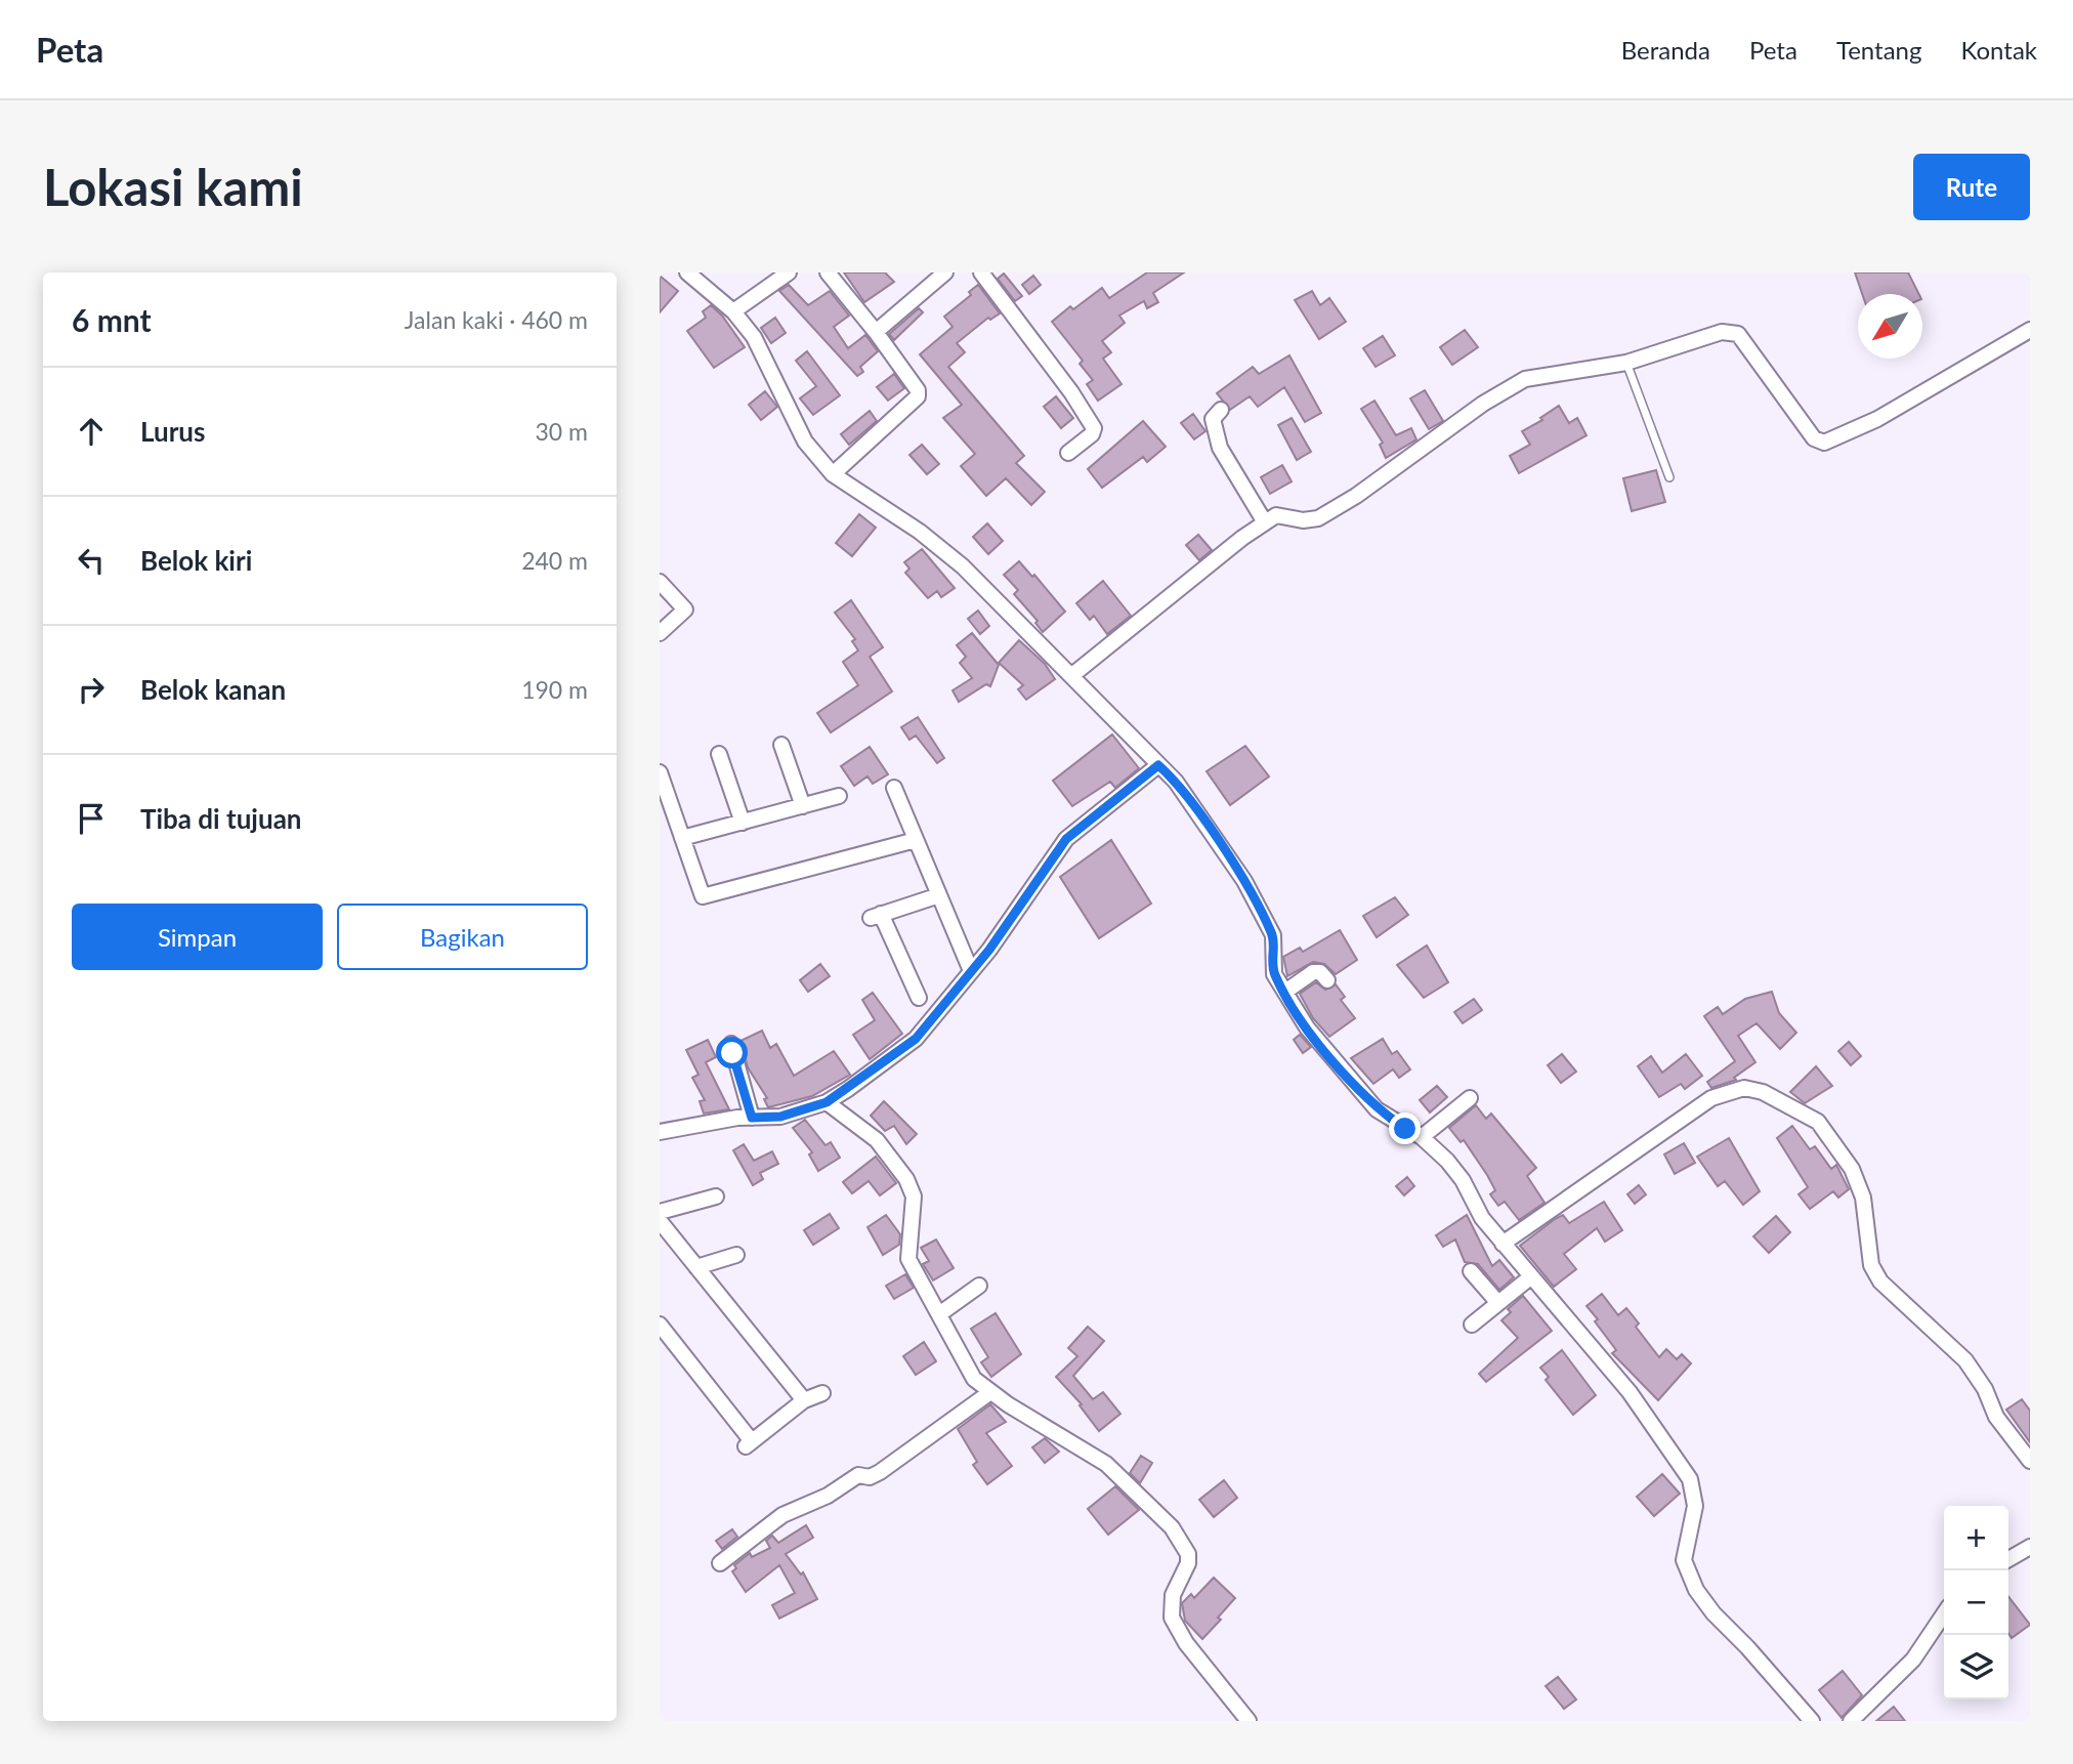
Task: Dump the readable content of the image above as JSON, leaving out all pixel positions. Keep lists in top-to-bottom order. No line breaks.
{"north":"bottom left","page":{"header":"Peta","nav":["Beranda","Peta","Tentang","Kontak"],"buttons":["Rute",["Simpan","Bagikan"]],"title":"Lokasi kami","heading":["6 mnt","Jalan kaki · 460 m"],"list":[["Lurus","30 m"],["Belok kiri","240 m"],["Belok kanan","190 m"],"Tiba di tujuan"],"map_buttons":["+","−"]}}
